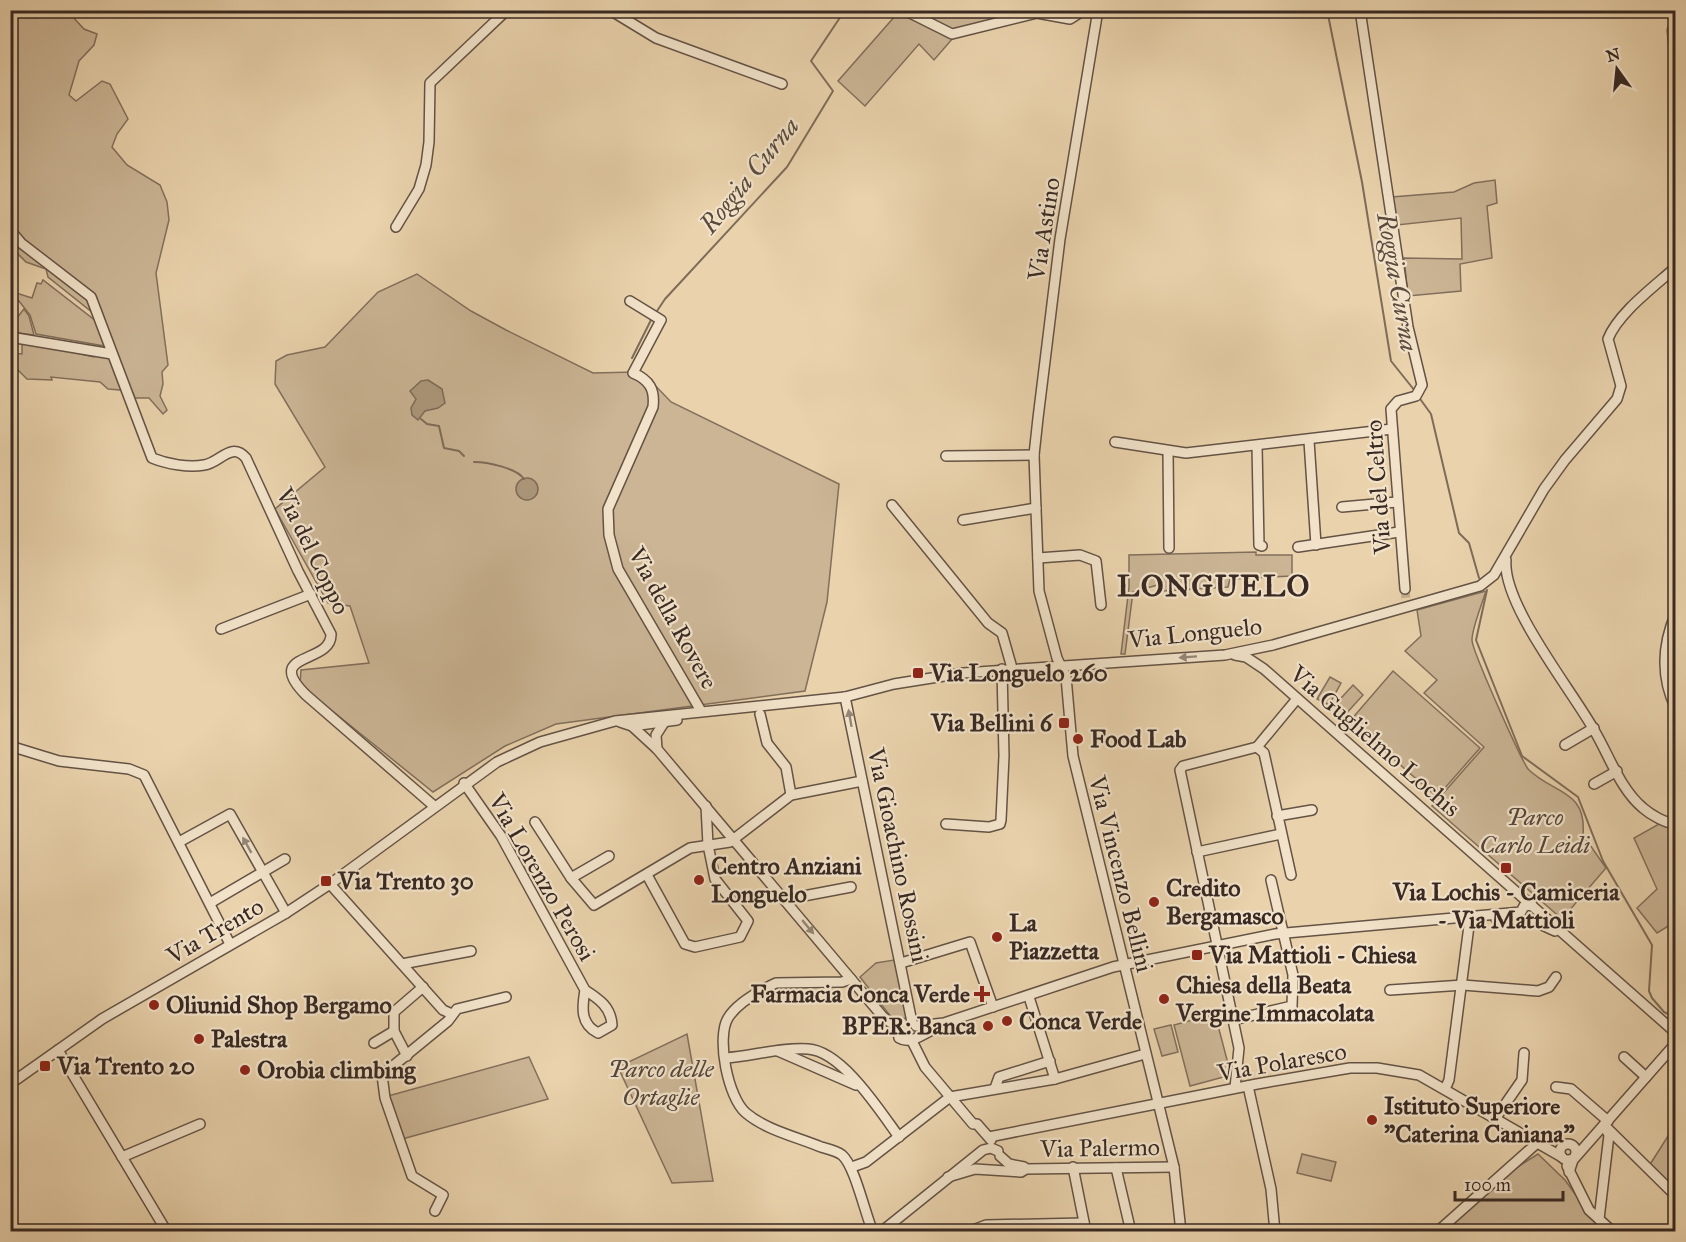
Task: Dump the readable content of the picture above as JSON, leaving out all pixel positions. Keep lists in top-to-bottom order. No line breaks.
{"streets":{"street":["Via Astino","Via del Celtro","Via del Coppo","Via della Rovere","Via Longuelo","Via Guglielmo Lochis","Via Gioachino Rossini","Via Vincenzo Bellini","Via Lorenzo Perosi","Via Trento","Via Polaresco","Via Palermo"]},"crossings":[["Via Astino","Via Longuelo"],["Via Astino","Via Vincenzo Bellini"],["Via del Coppo","Via Longuelo"],["Via del Coppo","Via Trento"],["Via della Rovere","Via Longuelo"],["Via Longuelo","Via Guglielmo Lochis"],["Via Longuelo","Via Gioachino Rossini"],["Via Longuelo","Via Vincenzo Bellini"],["Via Longuelo","Via Lorenzo Perosi"],["Via Longuelo","Via Trento"],["Via Vincenzo Bellini","Via Polaresco"],["Via Vincenzo Bellini","Via Palermo"]],"districts":["LONGUELO"],"water":["Roggia Curna"],"parks":["Parco Carlo Leidi","Parco delle Ortaglie"],"places":{"transit":["Via Longuelo 260","Via Bellini 6","Via Lochis - Camiceria - Via Mattioli","Via Trento 30","Via Mattioli - Chiesa","Via Trento 20"],"other":["Food Lab","Centro Anziani Longuelo","Credito Bergamasco","La Piazzetta","Chiesa della Beata Vergine Immacolata","Oliunid Shop Bergamo","Conca Verde","BPER: Banca","Palestra","Orobia climbing","Istituto Superiore \"Caterina Caniana\""],"health":["Farmacia Conca Verde"]},"scale_bar":"100 m","north":"top"}
